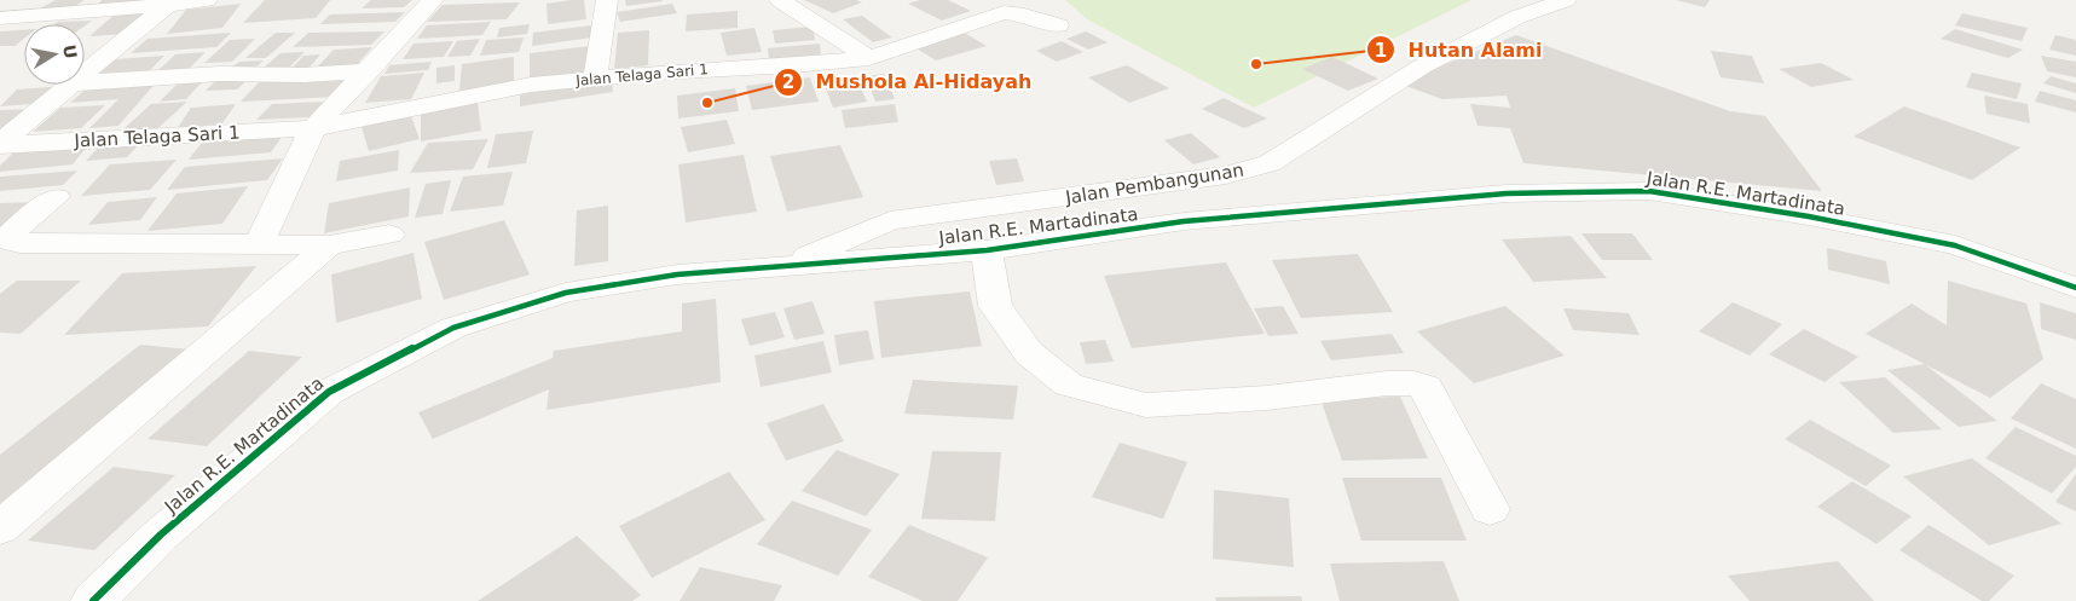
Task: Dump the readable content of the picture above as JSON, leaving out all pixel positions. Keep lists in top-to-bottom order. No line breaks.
{"streets":{"street":["Jalan Telaga Sari 1","Jalan Pembangunan","Jalan R.E. Martadinata"]},"crossings":[["Jalan Pembangunan","Jalan R.E. Martadinata"]],"places":["Hutan Alami","Mushola Al-Hidayah"],"north":"right"}
